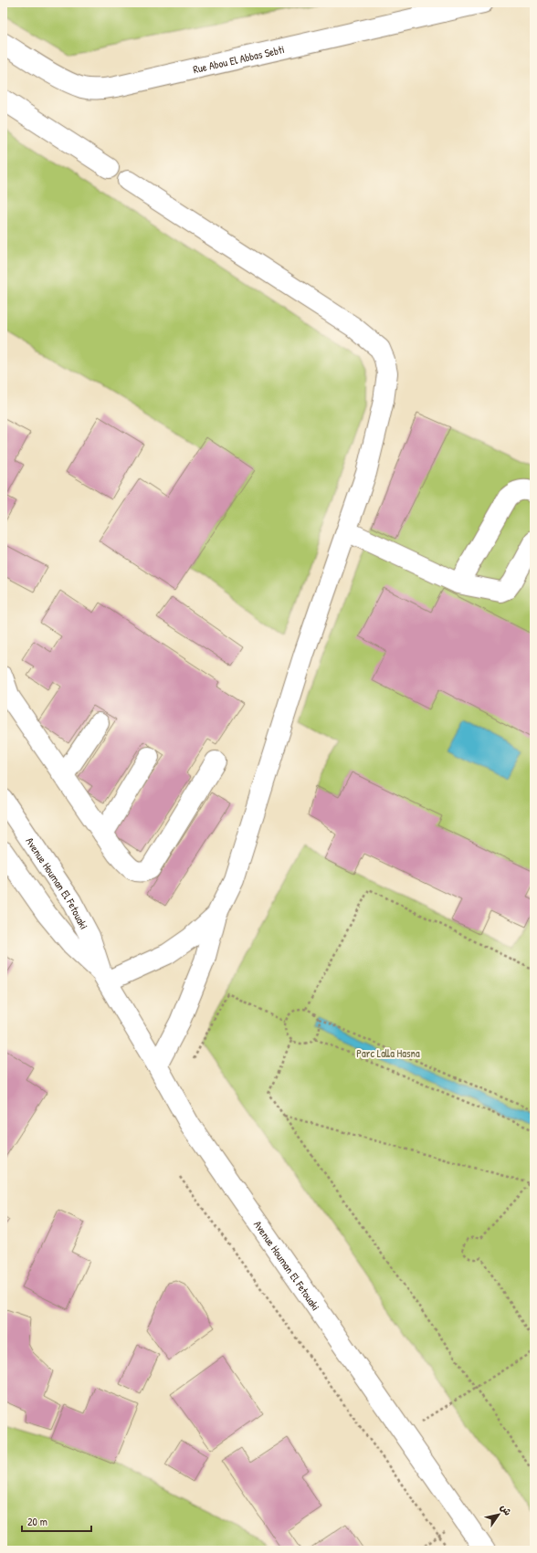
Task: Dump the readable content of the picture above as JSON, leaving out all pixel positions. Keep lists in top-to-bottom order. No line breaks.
{"streets":{"street":["Rue Abou El Abbas Sebti","Avenue Houman El Fetouaki"]},"parks":["Parc Lalla Hasna"],"scale_bar":"20 m","north":"top right"}
